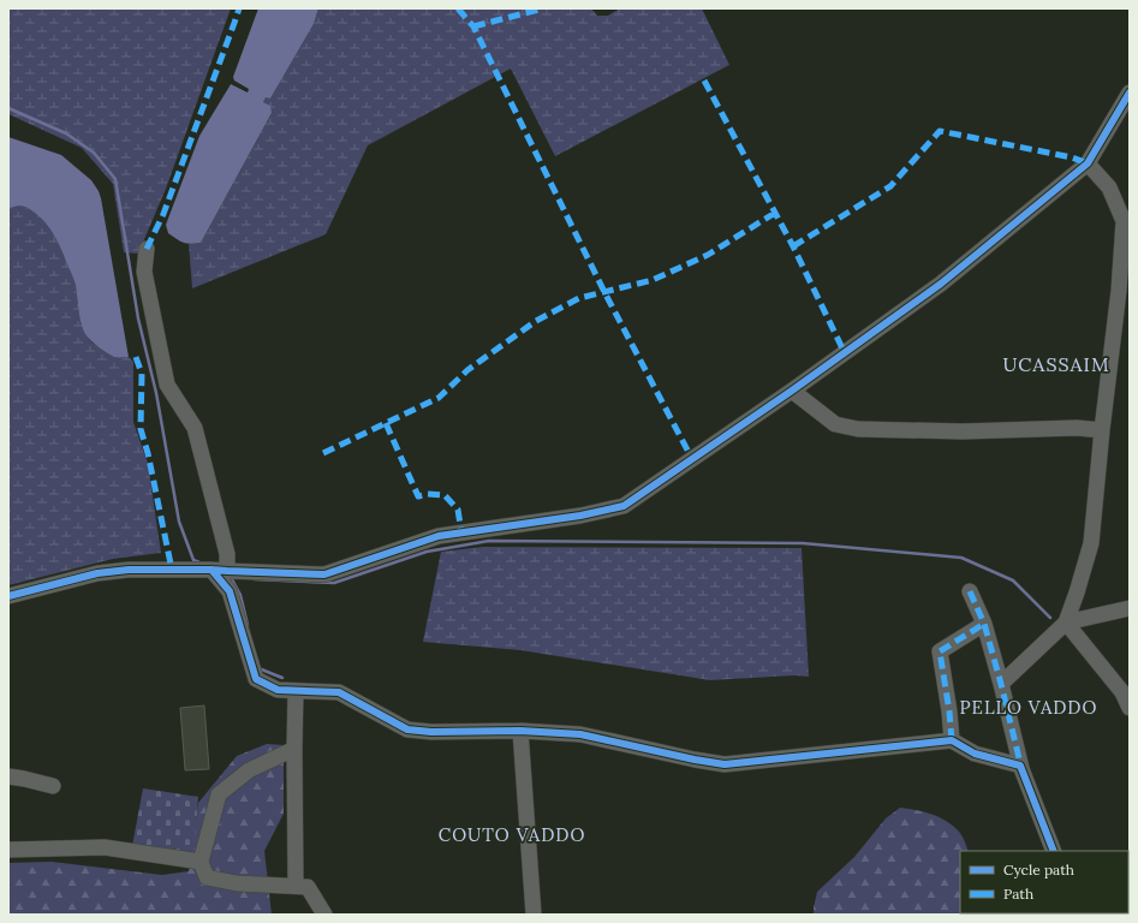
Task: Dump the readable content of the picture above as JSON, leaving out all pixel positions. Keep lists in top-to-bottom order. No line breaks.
{"districts":["UCASSAIM","PELLO VADDO","COUTO VADDO"],"legend":["Cycle path","Path"]}
